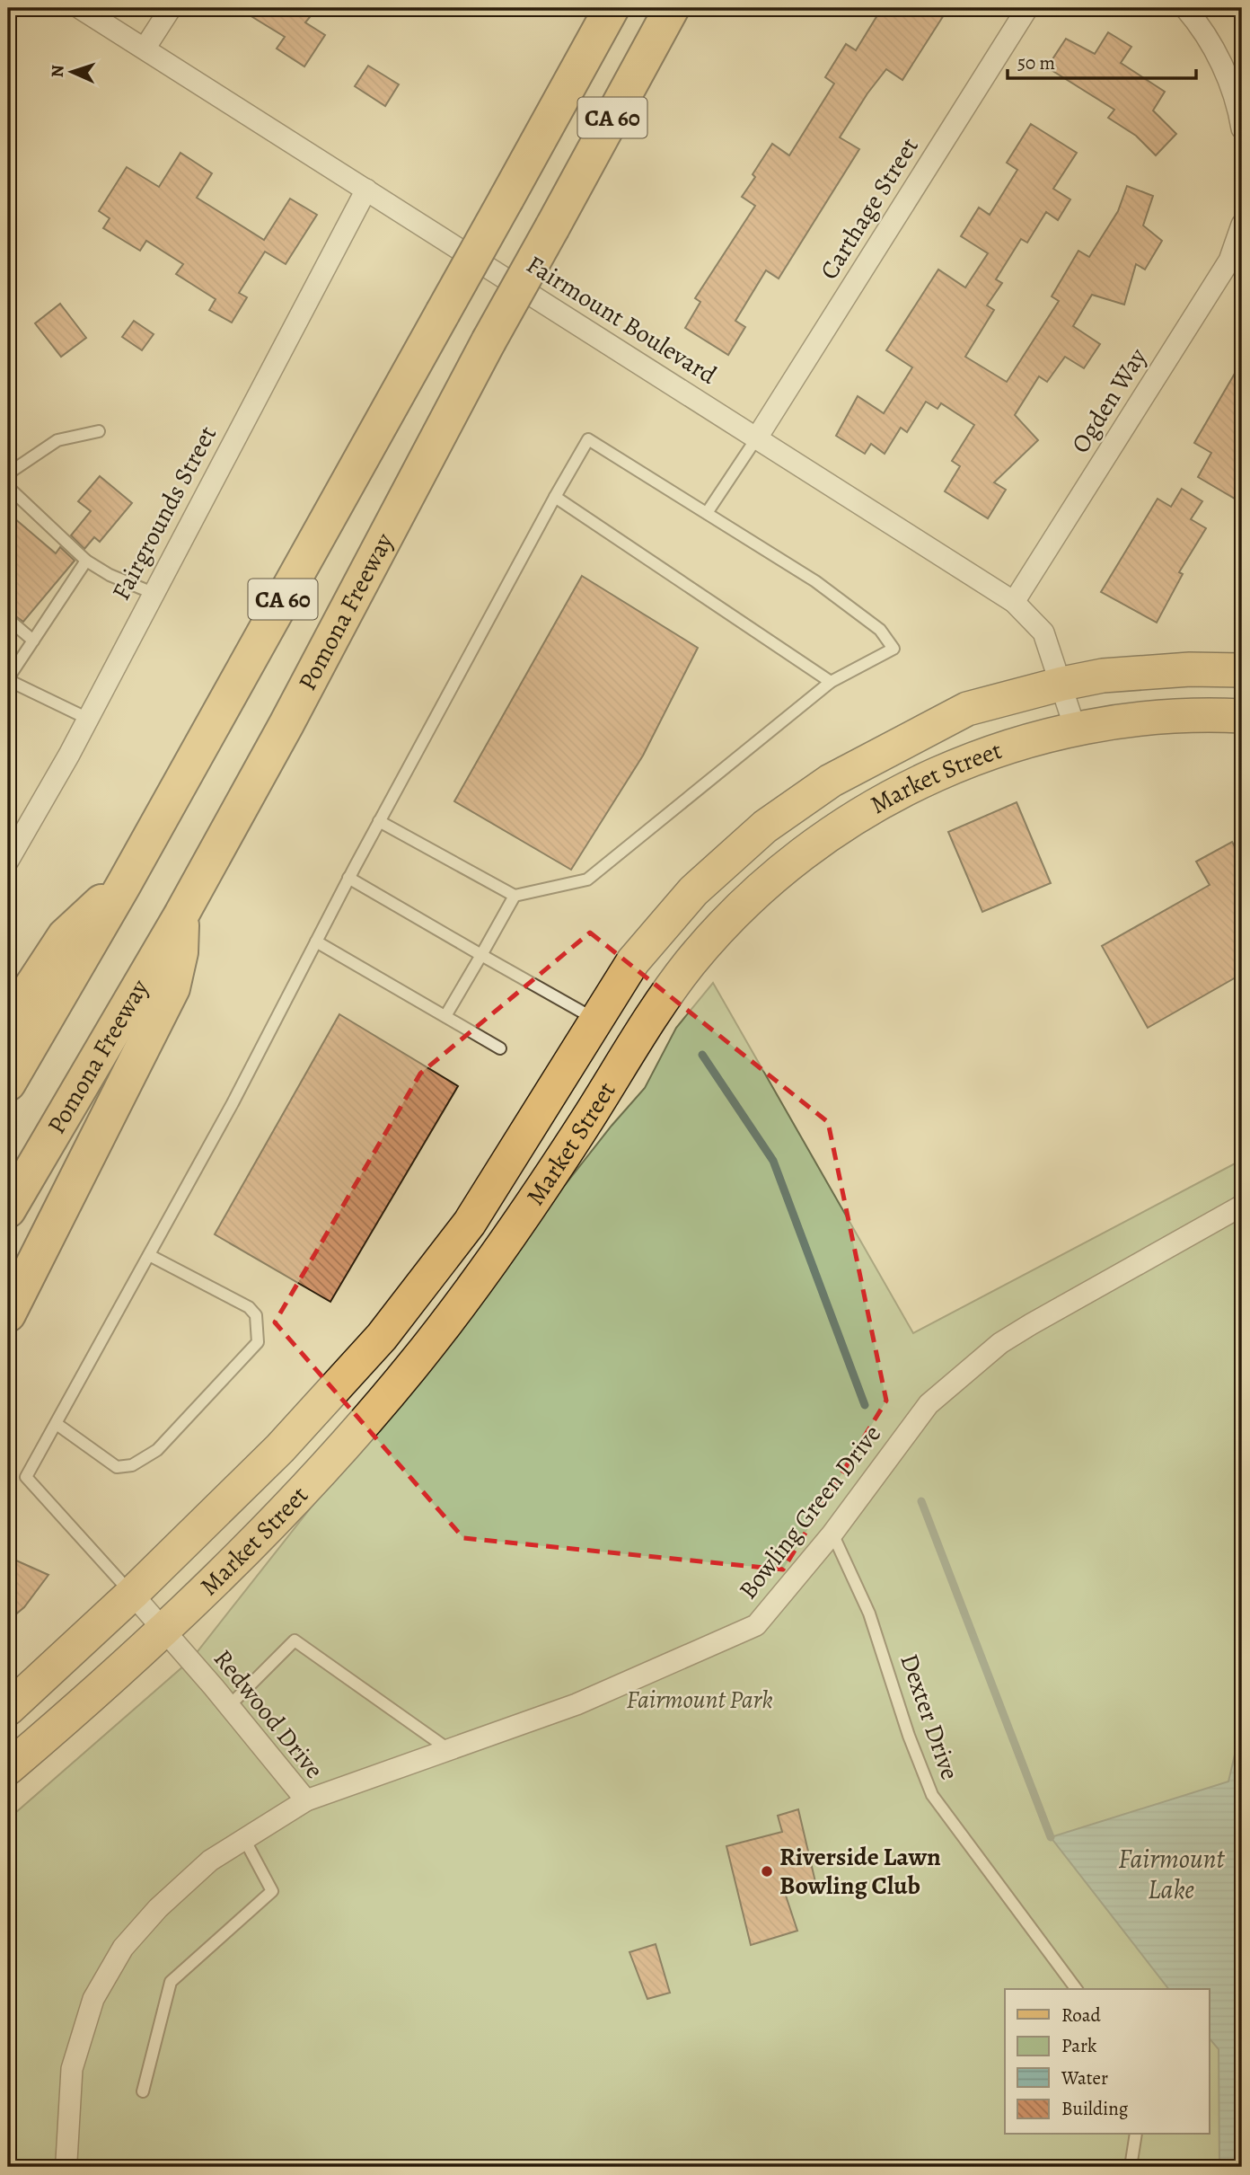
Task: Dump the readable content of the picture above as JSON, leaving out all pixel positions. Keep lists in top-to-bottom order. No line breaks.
{"streets":{"highway":["CA 60","Pomona Freeway"],"main road":["Market Street"],"street":["Carthage Street","Fairmount Boulevard","Ogden Way","Fairgrounds Street","Bowling Green Drive","Redwood Drive"],"lane":["Dexter Drive"]},"crossings":[["Carthage Street","Fairmount Boulevard"],["Fairmount Boulevard","Ogden Way"],["Fairmount Boulevard","Fairgrounds Street"],["Fairmount Boulevard","Market Street"],["Market Street","Redwood Drive"],["Bowling Green Drive","Redwood Drive"],["Bowling Green Drive","Dexter Drive"]],"water":["Fairmount Lake"],"parks":["Fairmount Park"],"places":["Riverside Lawn Bowling Club"],"legend":["Road","Park","Water","Building"],"scale_bar":"50 m","north":"left"}
